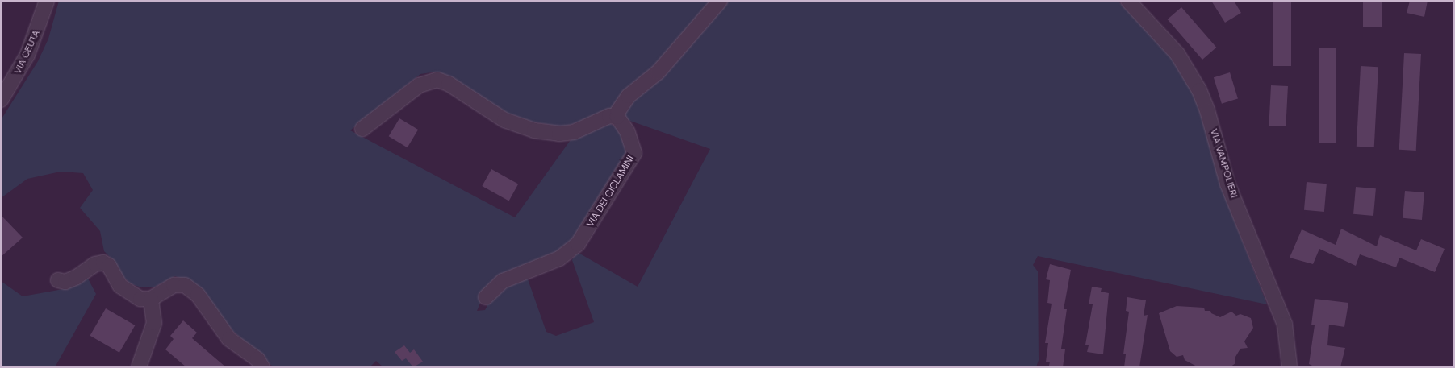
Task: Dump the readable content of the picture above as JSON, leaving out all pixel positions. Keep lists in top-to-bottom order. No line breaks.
{"streets":{"street":["VIA CEUTA","VIA VAMPOLIERI","VIA DEI CICLAMINI"]}}
